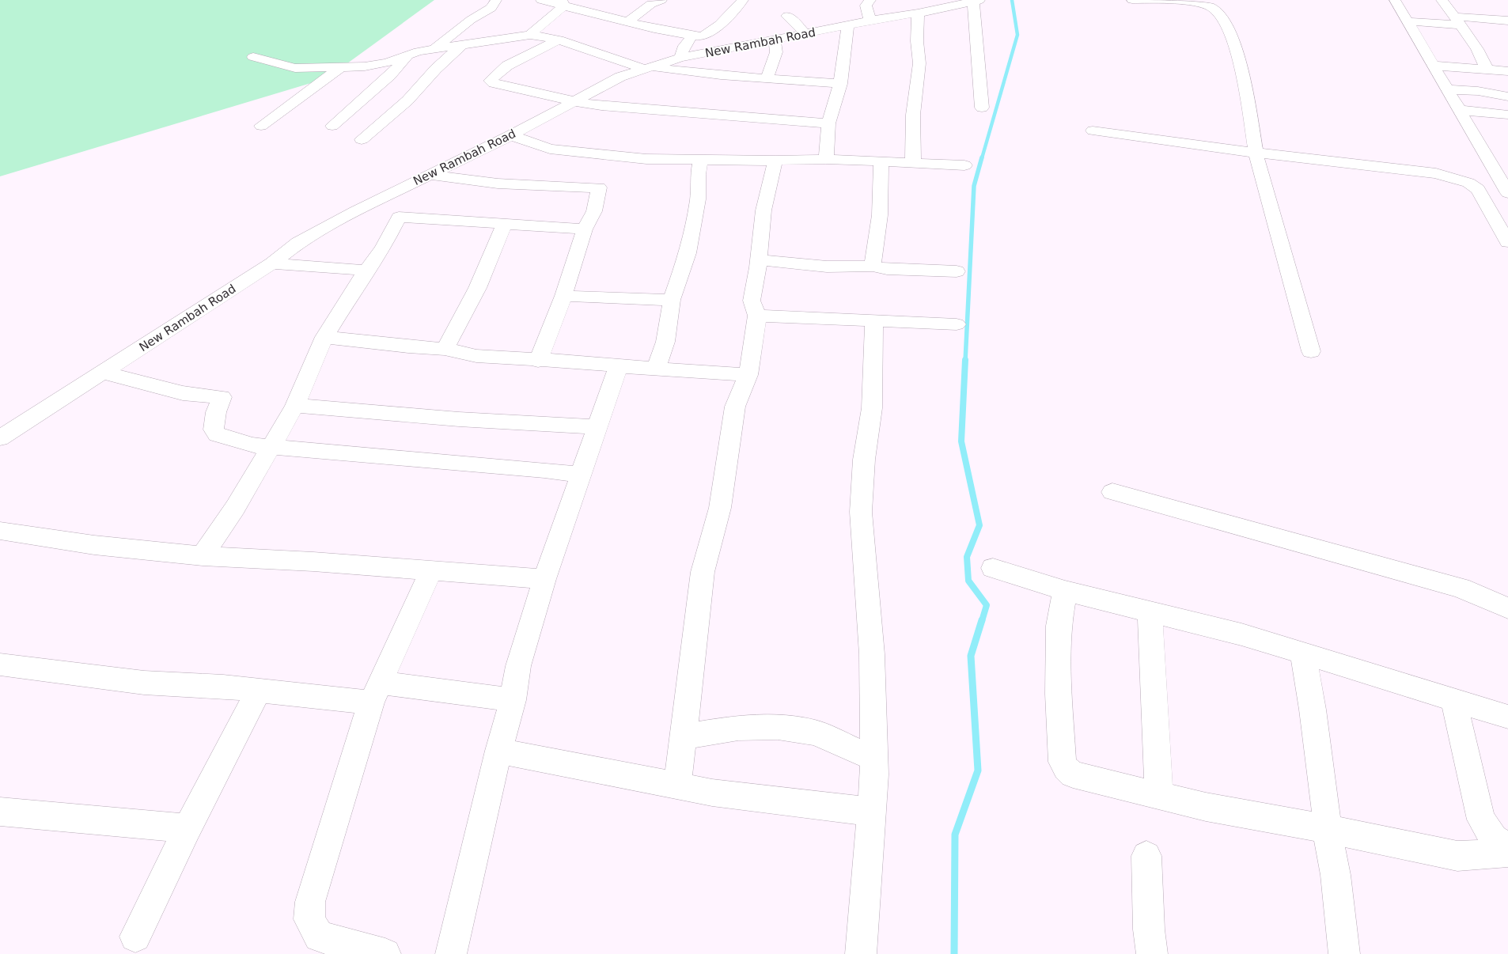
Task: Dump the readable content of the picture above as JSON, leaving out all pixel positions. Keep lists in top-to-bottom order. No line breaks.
{"streets":{"street":["New Rambah Road"]}}
